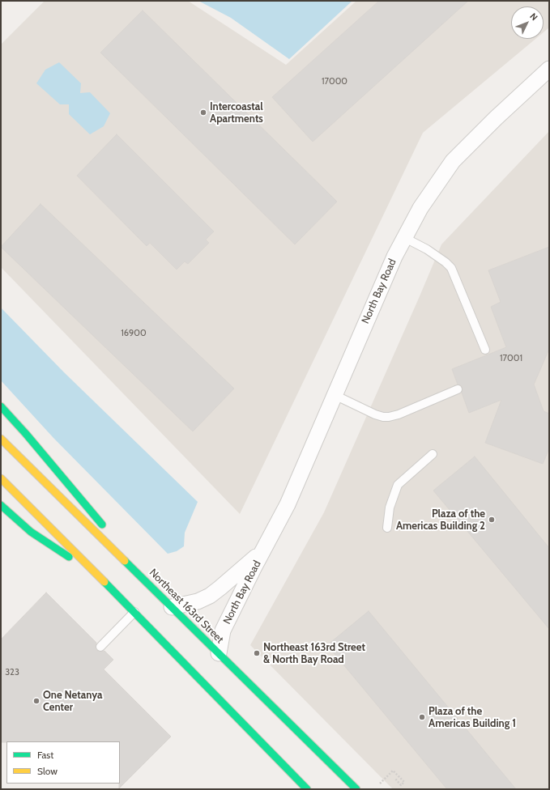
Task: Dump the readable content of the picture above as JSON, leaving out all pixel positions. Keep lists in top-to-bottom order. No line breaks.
{"streets":{"main road":["Northeast 163rd Street"],"street":["North Bay Road"]},"crossings":[["North Bay Road","Northeast 163rd Street"]],"places":["Intercoastal Apartments","Plaza of the Americas Building 2","Northeast 163rd Street & North Bay Road","One Netanya Center","Plaza of the Americas Building 1"],"house_numbers":["17000","16900","17001","323"],"legend":["Fast","Slow"],"north":"top right"}
